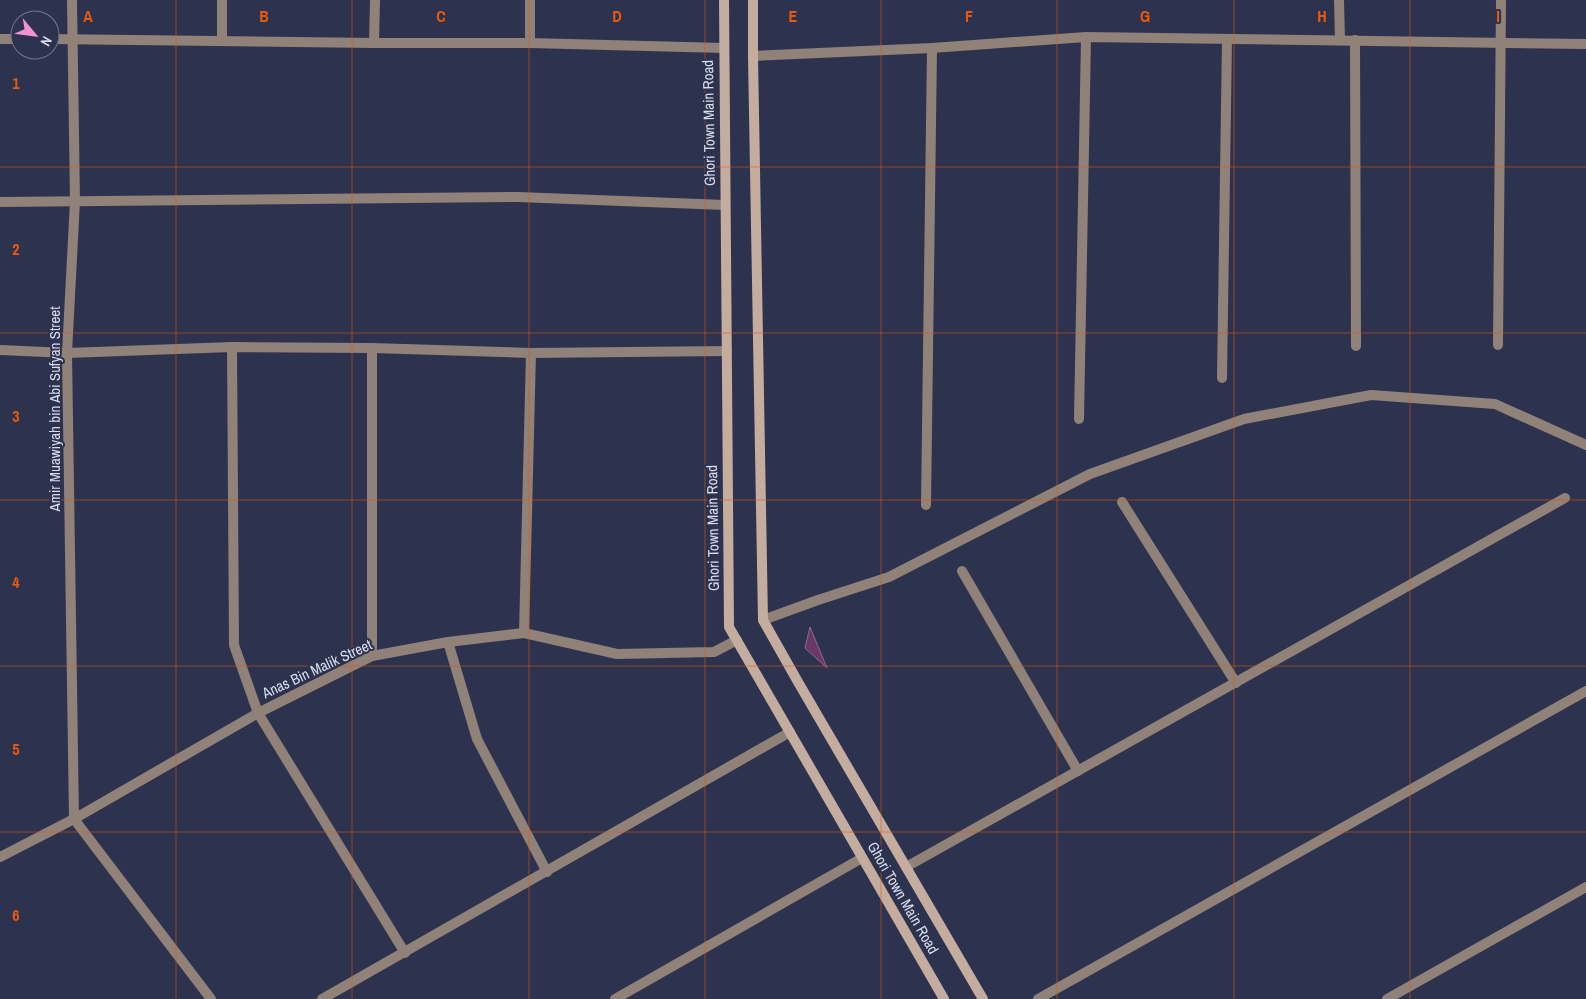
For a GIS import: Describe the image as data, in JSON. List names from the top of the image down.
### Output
{
  "streets": {
    "street": ["Ghori Town Main Road", "Amir Muawiyah bin Abi Sufyan Street", "Anas Bin Malik Street"]
  },
  "crossings": [
    ["Ghori Town Main Road", "Anas Bin Malik Street"],
    ["Amir Muawiyah bin Abi Sufyan Street", "Anas Bin Malik Street"]
  ],
  "north": "bottom right",
  "grid": {
    "columns": [
      "A",
      "B",
      "C",
      "D",
      "E",
      "F",
      "G",
      "H",
      "I"
    ],
    "rows": [
      "1",
      "2",
      "3",
      "4",
      "5",
      "6"
    ]
  }
}
